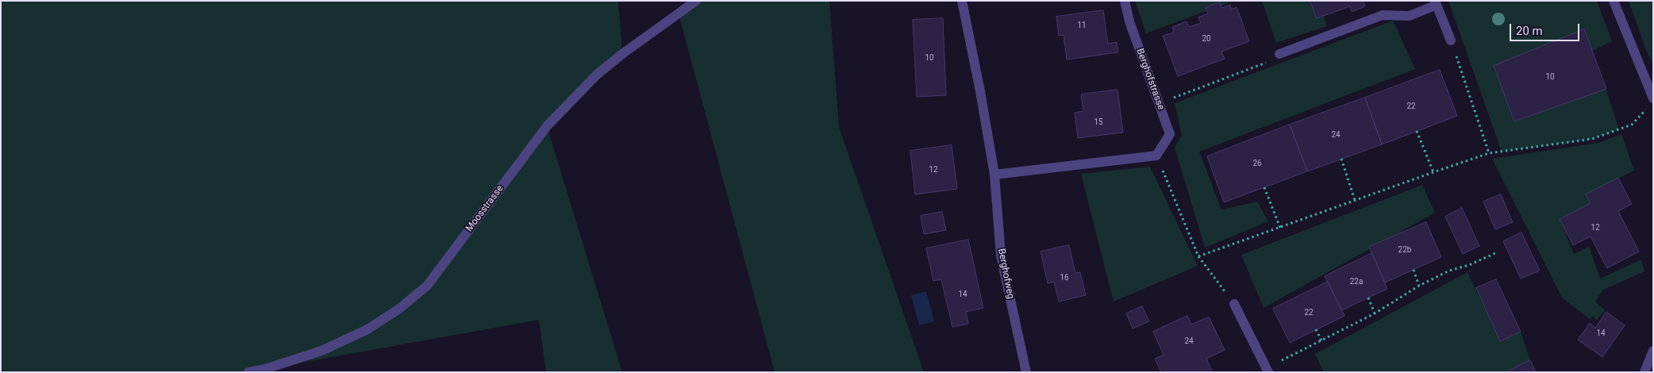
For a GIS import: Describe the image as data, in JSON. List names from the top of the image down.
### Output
{
  "streets": {
    "street": ["Berghofstrasse", "Moosstrasse", "Berghofweg"]
  },
  "house_numbers": [
    "11",
    "20",
    "10",
    "10",
    "22",
    "15",
    "24",
    "26",
    "12",
    "12",
    "22b",
    "16",
    "22a",
    "14",
    "22",
    "14",
    "24"
  ],
  "scale_bar": "20 m"
}
